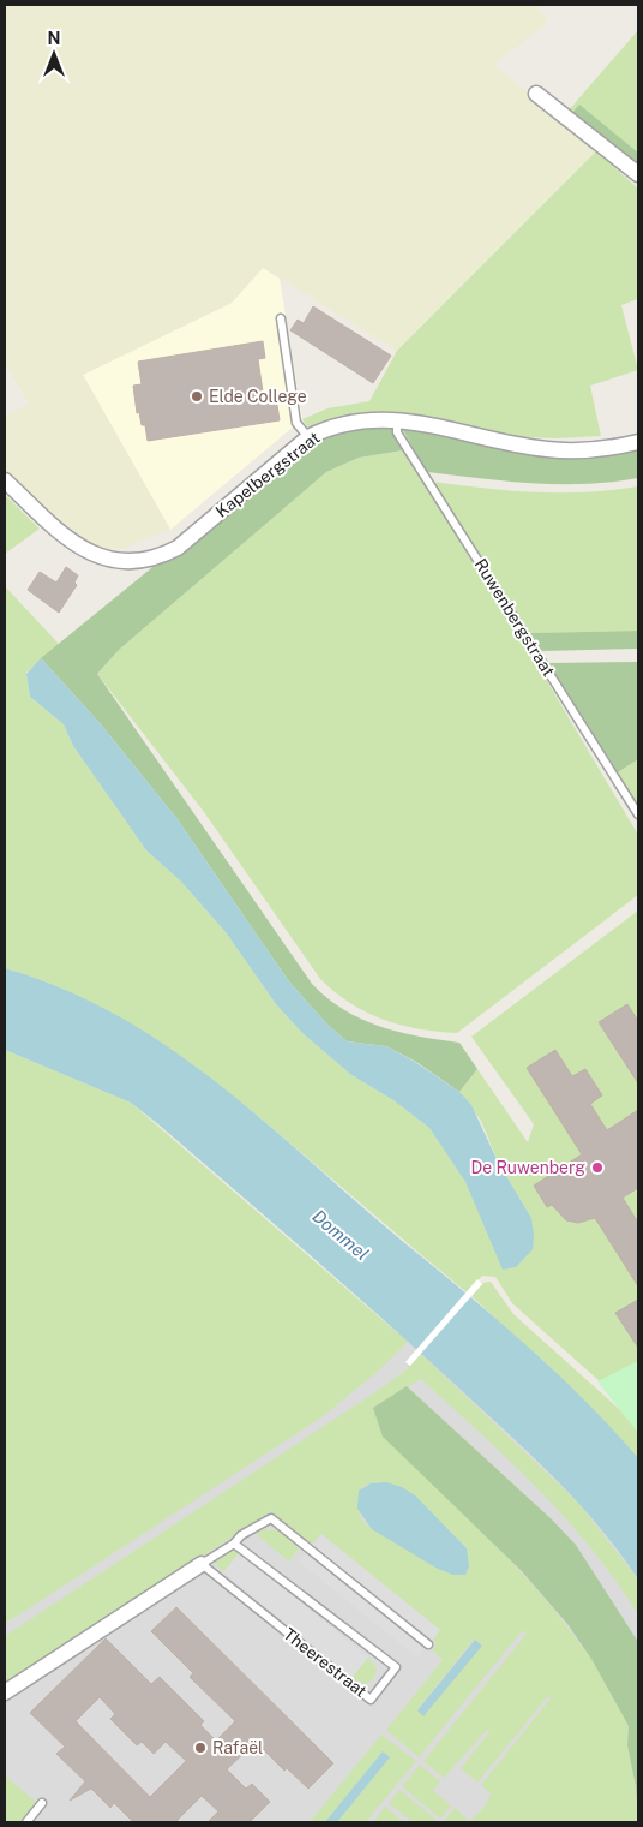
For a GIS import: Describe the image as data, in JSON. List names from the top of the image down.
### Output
{
  "streets": {
    "street": ["Kapelbergstraat"],
    "lane": ["Ruwenbergstraat", "Theerestraat"]
  },
  "crossings": [
    ["Kapelbergstraat", "Ruwenbergstraat"]
  ],
  "water": ["Dommel"],
  "places": ["Elde College", "De Ruwenberg", "Rafaël"],
  "north": "top"
}
